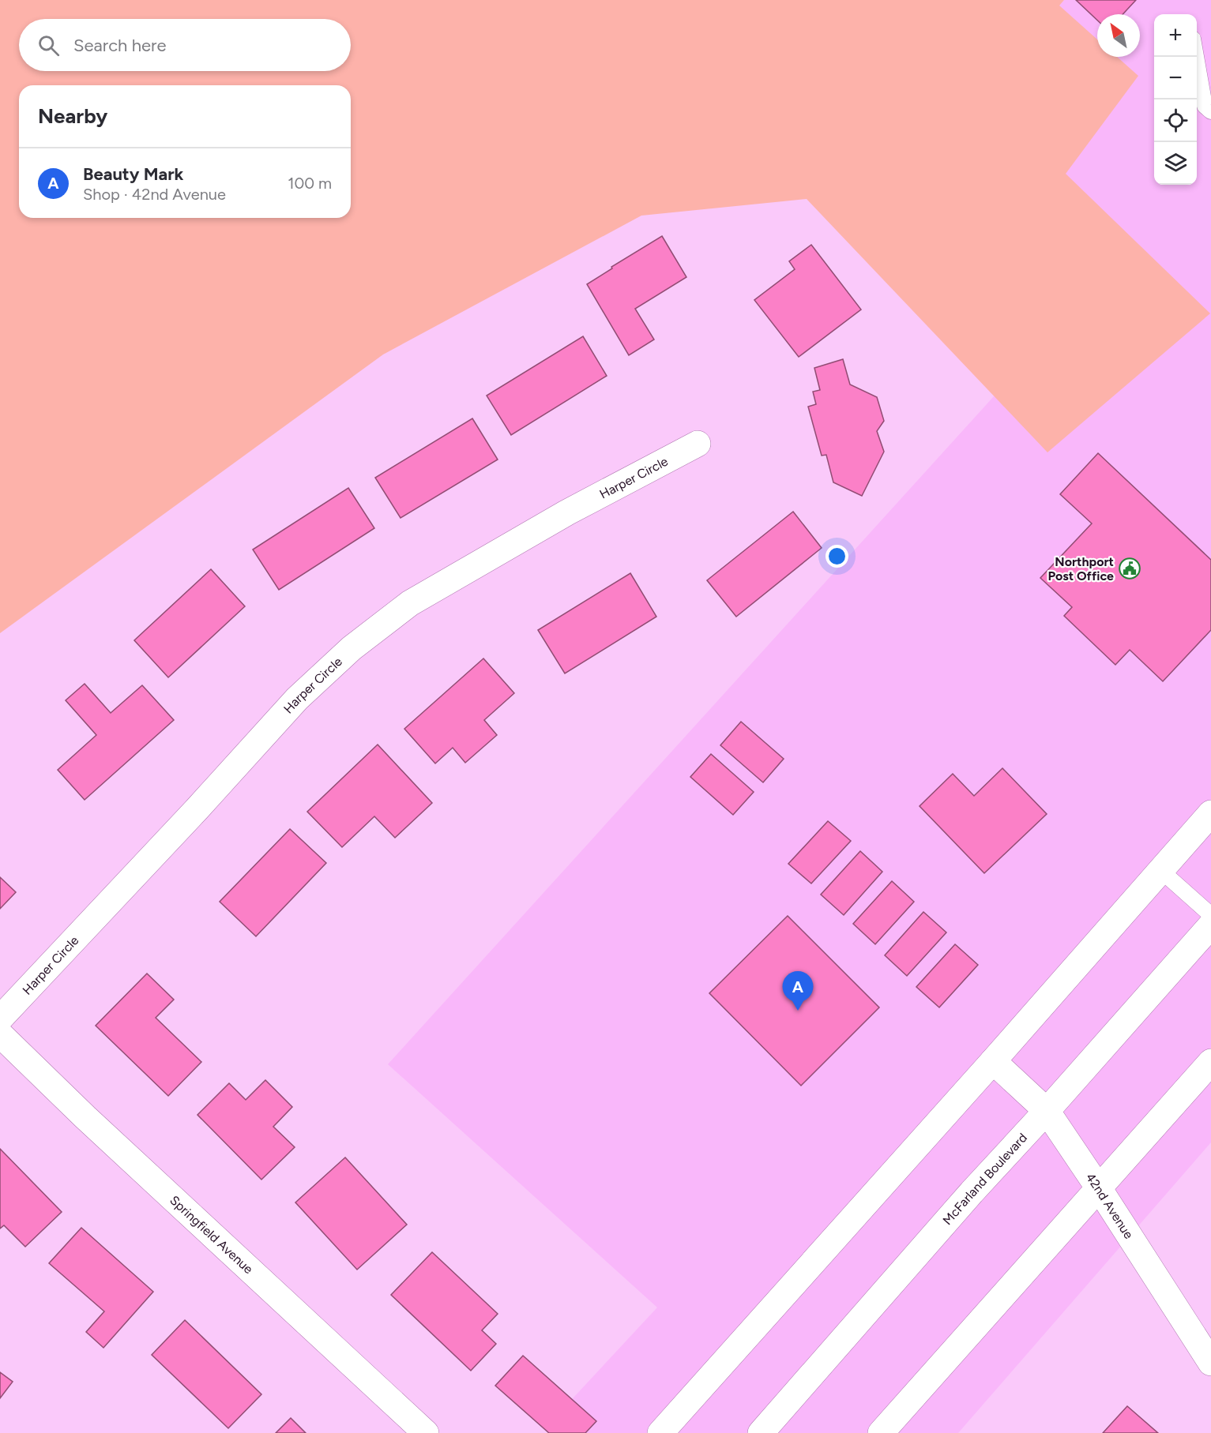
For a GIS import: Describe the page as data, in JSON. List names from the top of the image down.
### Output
{
  "streets": {
    "main road": [
      "Harper Circle",
      "McFarland Boulevard",
      "42nd Avenue",
      "Springfield Avenue"
    ]
  },
  "crossings": [
    ["McFarland Boulevard", "42nd Avenue"]
  ],
  "places": {
    "public building": ["Northport Post Office"]
  },
  "north": "top left",
  "page": {
    "map_buttons": ["+", "−"],
    "search": "Search here",
    "heading": "Nearby",
    "list": [
      {
        "mark": "A",
        "name": "Beauty Mark",
        "note": "Shop · 42nd Avenue",
        "value": "100 m"
      }
    ],
    "pins": "A"
  }
}
